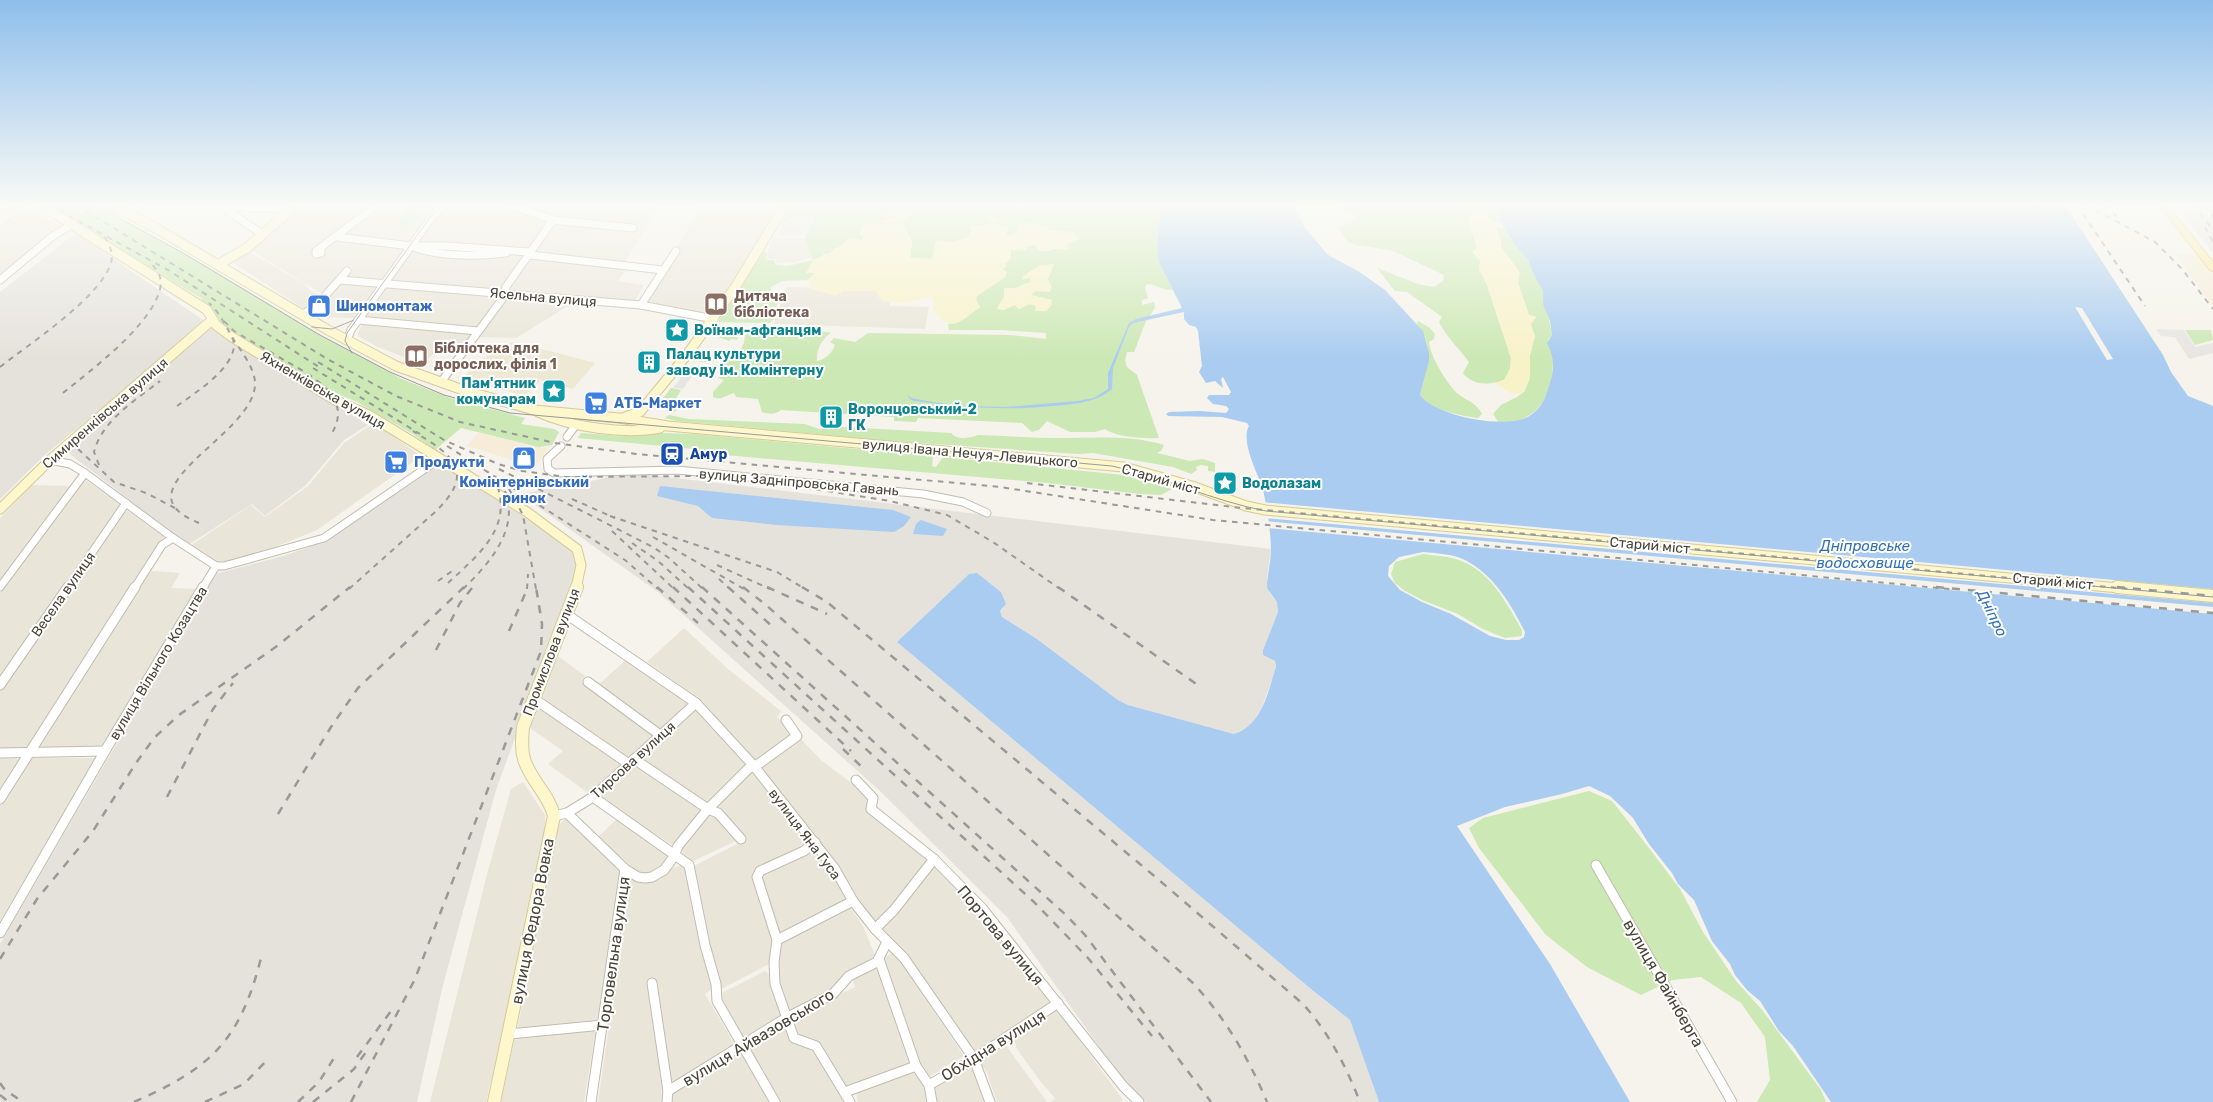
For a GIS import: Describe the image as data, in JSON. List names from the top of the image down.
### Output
{
  "streets": {
    "main road": [
      "Яхненківська вулиця",
      "Симиренківська вулиця",
      "вулиця Івана Нечуя-Левицького",
      "Старий міст",
      "Промислова вулиця",
      "вулиця Федора Вовка"
    ],
    "street": [
      "Ясельна вулиця",
      "вулиця Задніпровська Гавань",
      "Весела вулиця",
      "вулиця Вільного Козацтва",
      "Тирсова вулиця",
      "вулиця Яна Гуса",
      "Портова вулиця",
      "Торговельна вулиця",
      "вулиця Файнберга",
      "вулиця Айвазовського",
      "Обхідна вулиця"
    ]
  },
  "crossings": [
    ["Яхненківська вулиця", "Симиренківська вулиця"],
    ["Яхненківська вулиця", "Промислова вулиця"],
    ["вулиця Івана Нечуя-Левицького", "Старий міст"],
    ["Промислова вулиця", "Тирсова вулиця"],
    ["Промислова вулиця", "вулиця Яна Гуса"],
    ["Промислова вулиця", "вулиця Федора Вовка"],
    ["Промислова вулиця", "Торговельна вулиця"],
    ["Тирсова вулиця", "вулиця Яна Гуса"],
    ["Тирсова вулиця", "вулиця Федора Вовка"],
    ["Тирсова вулиця", "Торговельна вулиця"],
    ["вулиця Яна Гуса", "Обхідна вулиця"],
    ["вулиця Федора Вовка", "Торговельна вулиця"],
    ["Портова вулиця", "Обхідна вулиця"]
  ],
  "water": ["Дніпровське водосховище", "Дніпро"],
  "places": {
    "library": ["Дитяча бібліотека", "Бiблiотека для дорослих, фiлiя 1"],
    "shop": ["Шиномонтаж", "Комінтернівський ринок"],
    "place": ["Воїнам-афганцям", "Пам'ятник комунарам", "Водолазам"],
    "building": ["Палац культури заводу ім. Комінтерну", "Воронцовський-2 ГК"],
    "supermarket": ["АТБ-Маркет", "Продукти"],
    "station": ["Амур"]
  }
}
